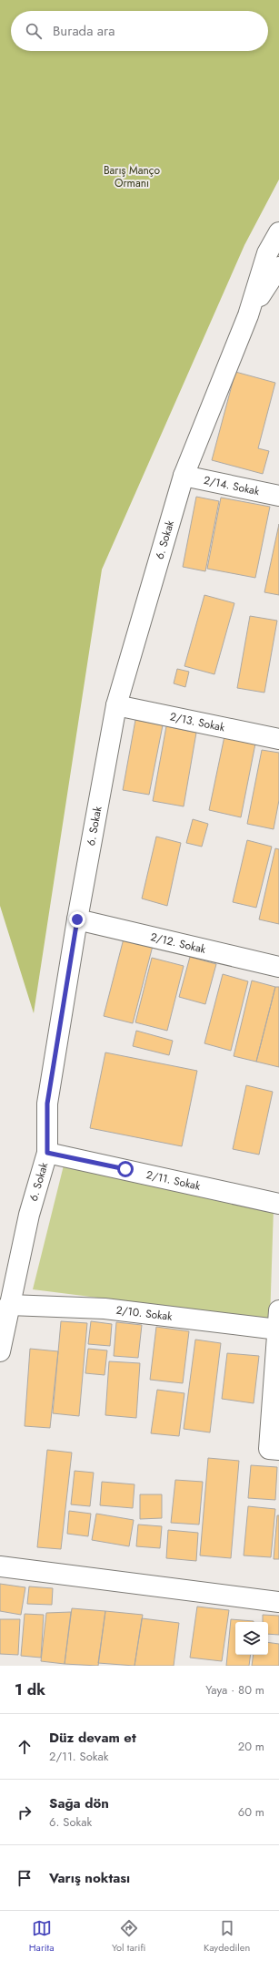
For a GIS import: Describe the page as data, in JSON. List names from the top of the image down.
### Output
{
  "streets": {
    "street": [
      "2/14. Sokak",
      "6. Sokak",
      "2/13. Sokak",
      "2/12. Sokak",
      "2/11. Sokak",
      "2/10. Sokak"
    ]
  },
  "crossings": [
    ["2/14. Sokak", "6. Sokak"],
    ["6. Sokak", "2/13. Sokak"],
    ["6. Sokak", "2/12. Sokak"],
    ["6. Sokak", "2/11. Sokak"],
    ["6. Sokak", "2/10. Sokak"]
  ],
  "parks": ["Barış Manço Ormanı"],
  "page": {
    "search": "Burada ara",
    "heading": ["1 dk", "Yaya · 80 m"],
    "list": [
      ["Düz devam et", "2/11. Sokak", "20 m"],
      ["Sağa dön", "6. Sokak", "60 m"],
      "Varış noktası"
    ],
    "nav": ["Harita", "Yol tarifi", "Kaydedilen"]
  }
}
